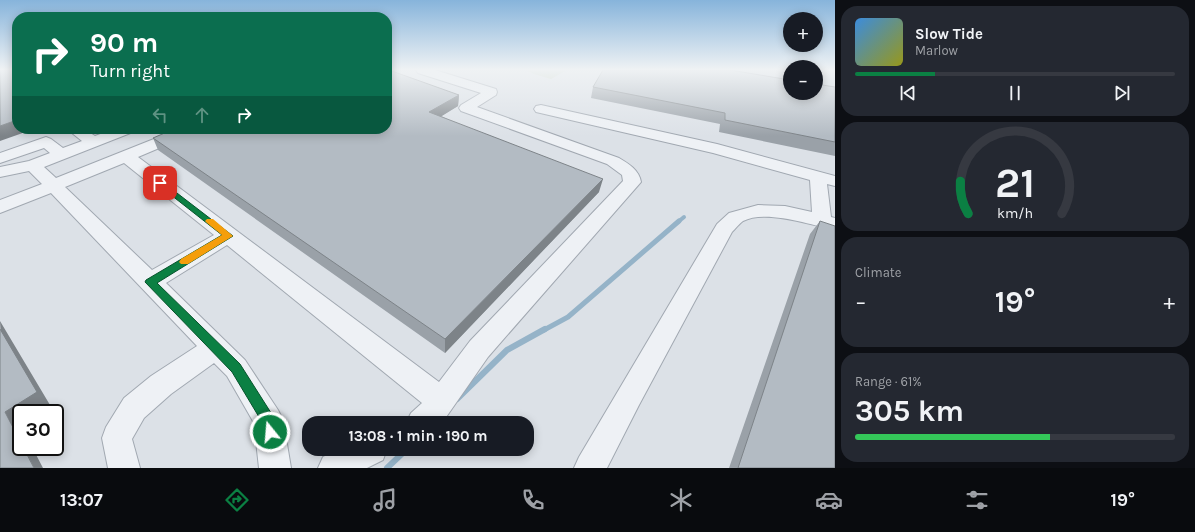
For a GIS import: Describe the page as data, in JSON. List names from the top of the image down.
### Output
{
  "page": {
    "map_buttons": ["+", "−"],
    "turn": ["90 m", "Turn right"],
    "song": ["Slow Tide", "Marlow"],
    "tile": [
      "Climate",
      ["Range · 61%", "305 km"]
    ],
    "heat": ["−", "19°", "+"],
    "limit": "30",
    "trip": "13:08 · 1 min · 190 m",
    "tabs": ["13:07", "19°"],
    "gauge": ["21", "km/h"]
  }
}
